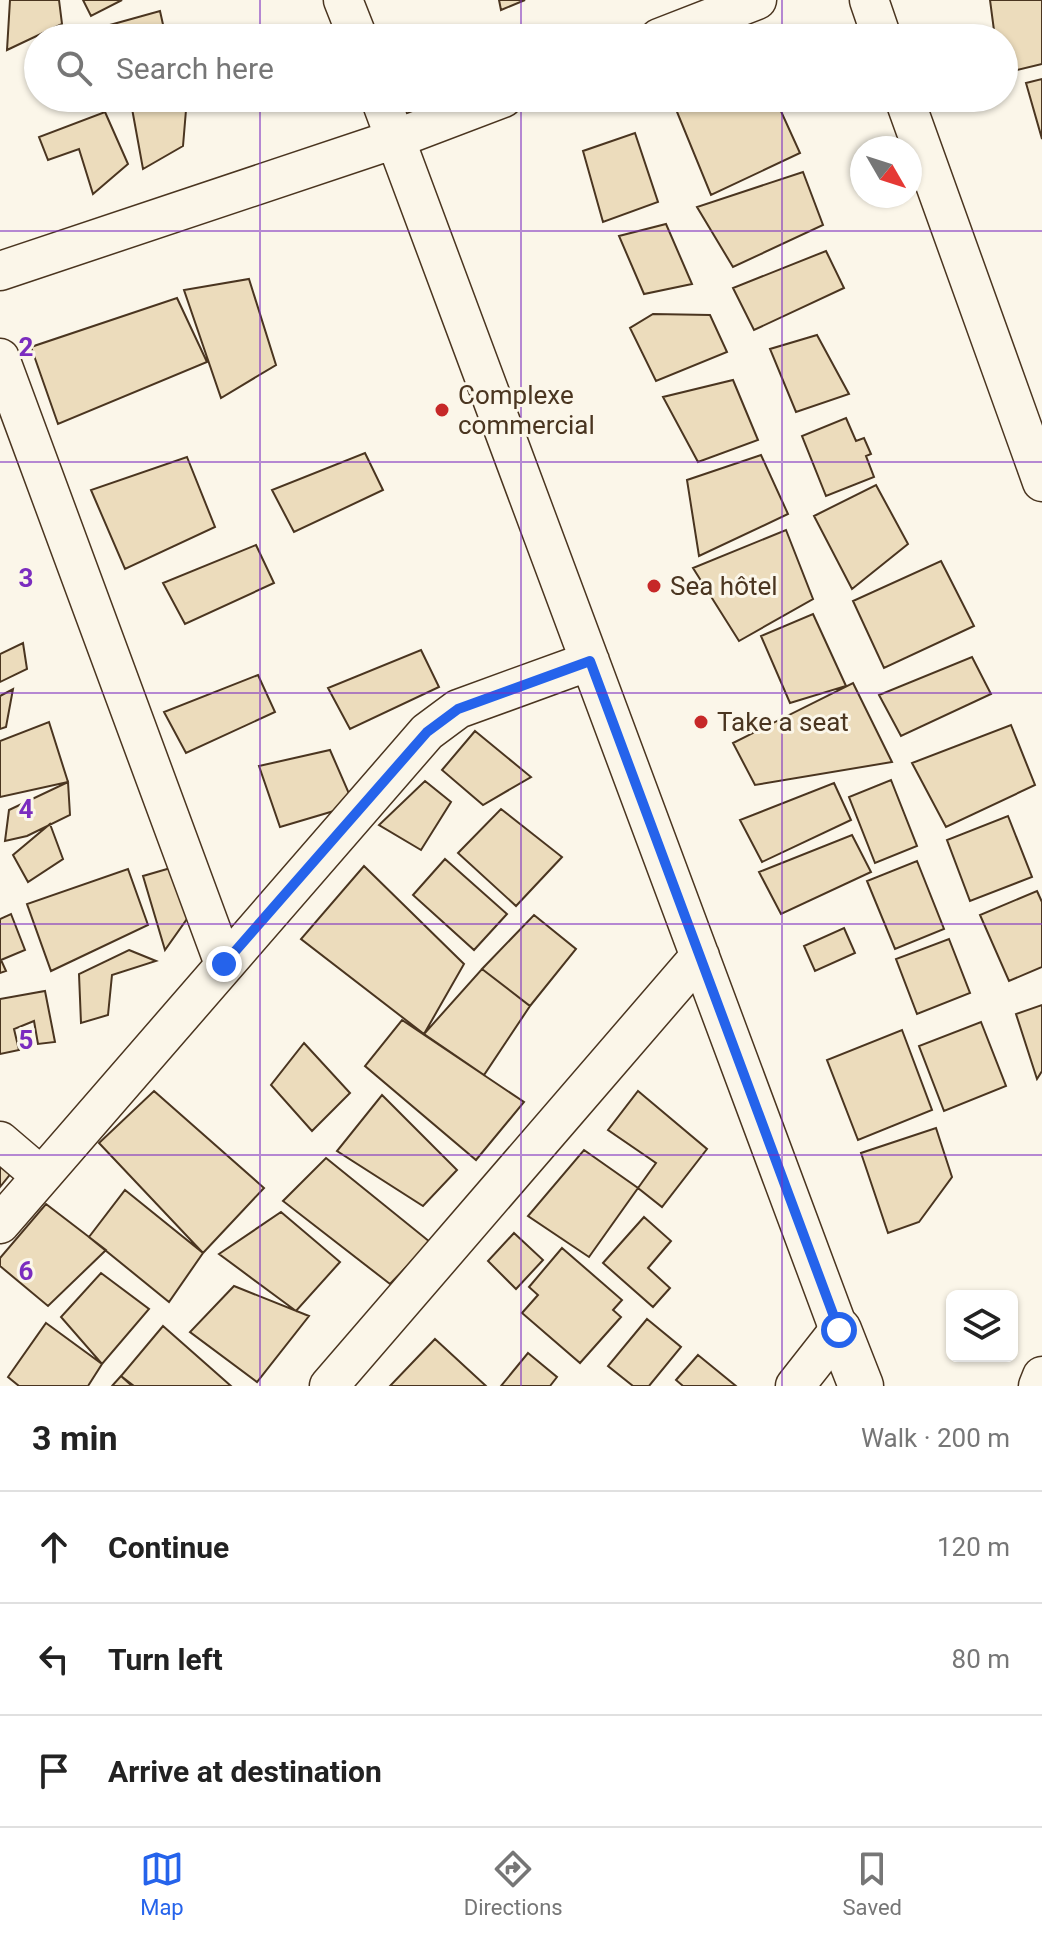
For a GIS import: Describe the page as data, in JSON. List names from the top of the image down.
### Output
{
  "places": ["Complexe commercial", "Sea hôtel", "Take a seat"],
  "north": "bottom right",
  "page": {
    "search": "Search here",
    "heading": ["3 min", "Walk · 200 m"],
    "list": [
      ["Continue", "120 m"],
      ["Turn left", "80 m"],
      "Arrive at destination"
    ],
    "nav": ["Map", "Directions", "Saved"]
  },
  "grid": {
    "rows": [
      "2",
      "3",
      "4",
      "5",
      "6"
    ]
  }
}
